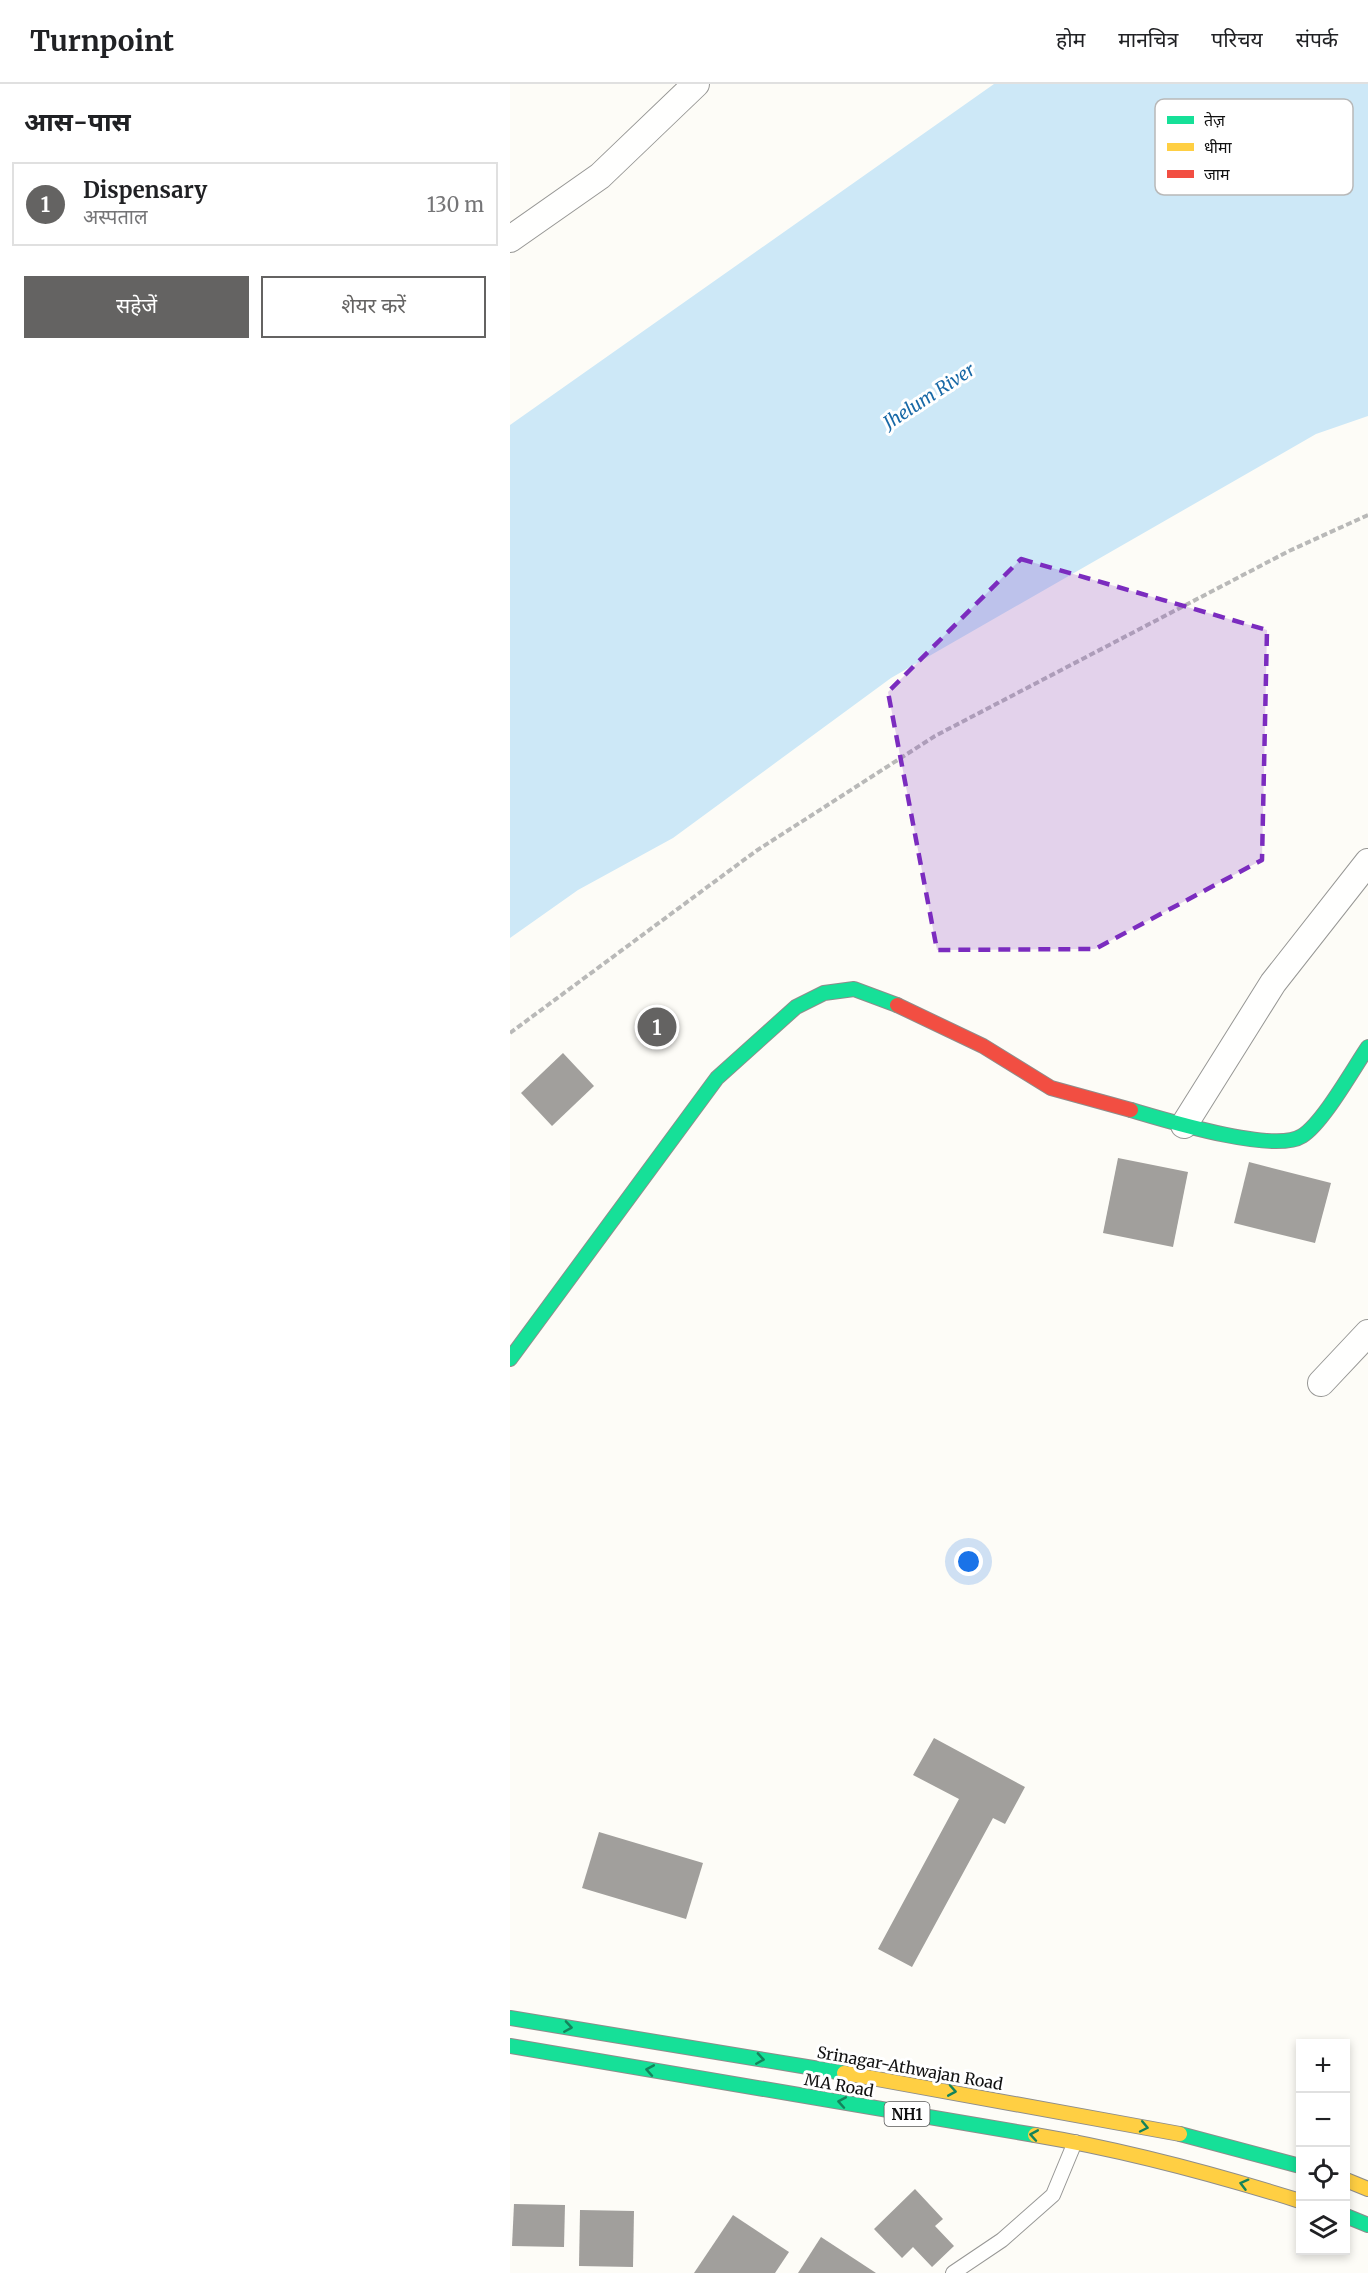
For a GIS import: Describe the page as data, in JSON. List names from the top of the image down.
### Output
{
  "streets": {
    "main road": ["Srinagar-Athwajan Road", "MA Road", "NH1"]
  },
  "one_way": ["Srinagar-Athwajan Road", "MA Road"],
  "water": ["Jhelum River"],
  "legend": ["तेज़", "धीमा", "जाम"],
  "page": {
    "header": "Turnpoint",
    "nav": [
      "होम",
      "मानचित्र",
      "परिचय",
      "संपर्क"
    ],
    "heading": "आस-पास",
    "list": [
      {
        "mark": "1",
        "name": "Dispensary",
        "note": "अस्पताल",
        "value": "130 m"
      }
    ],
    "buttons": ["सहेजें", "शेयर करें"],
    "pins": "1",
    "map_buttons": ["+", "−"]
  }
}
